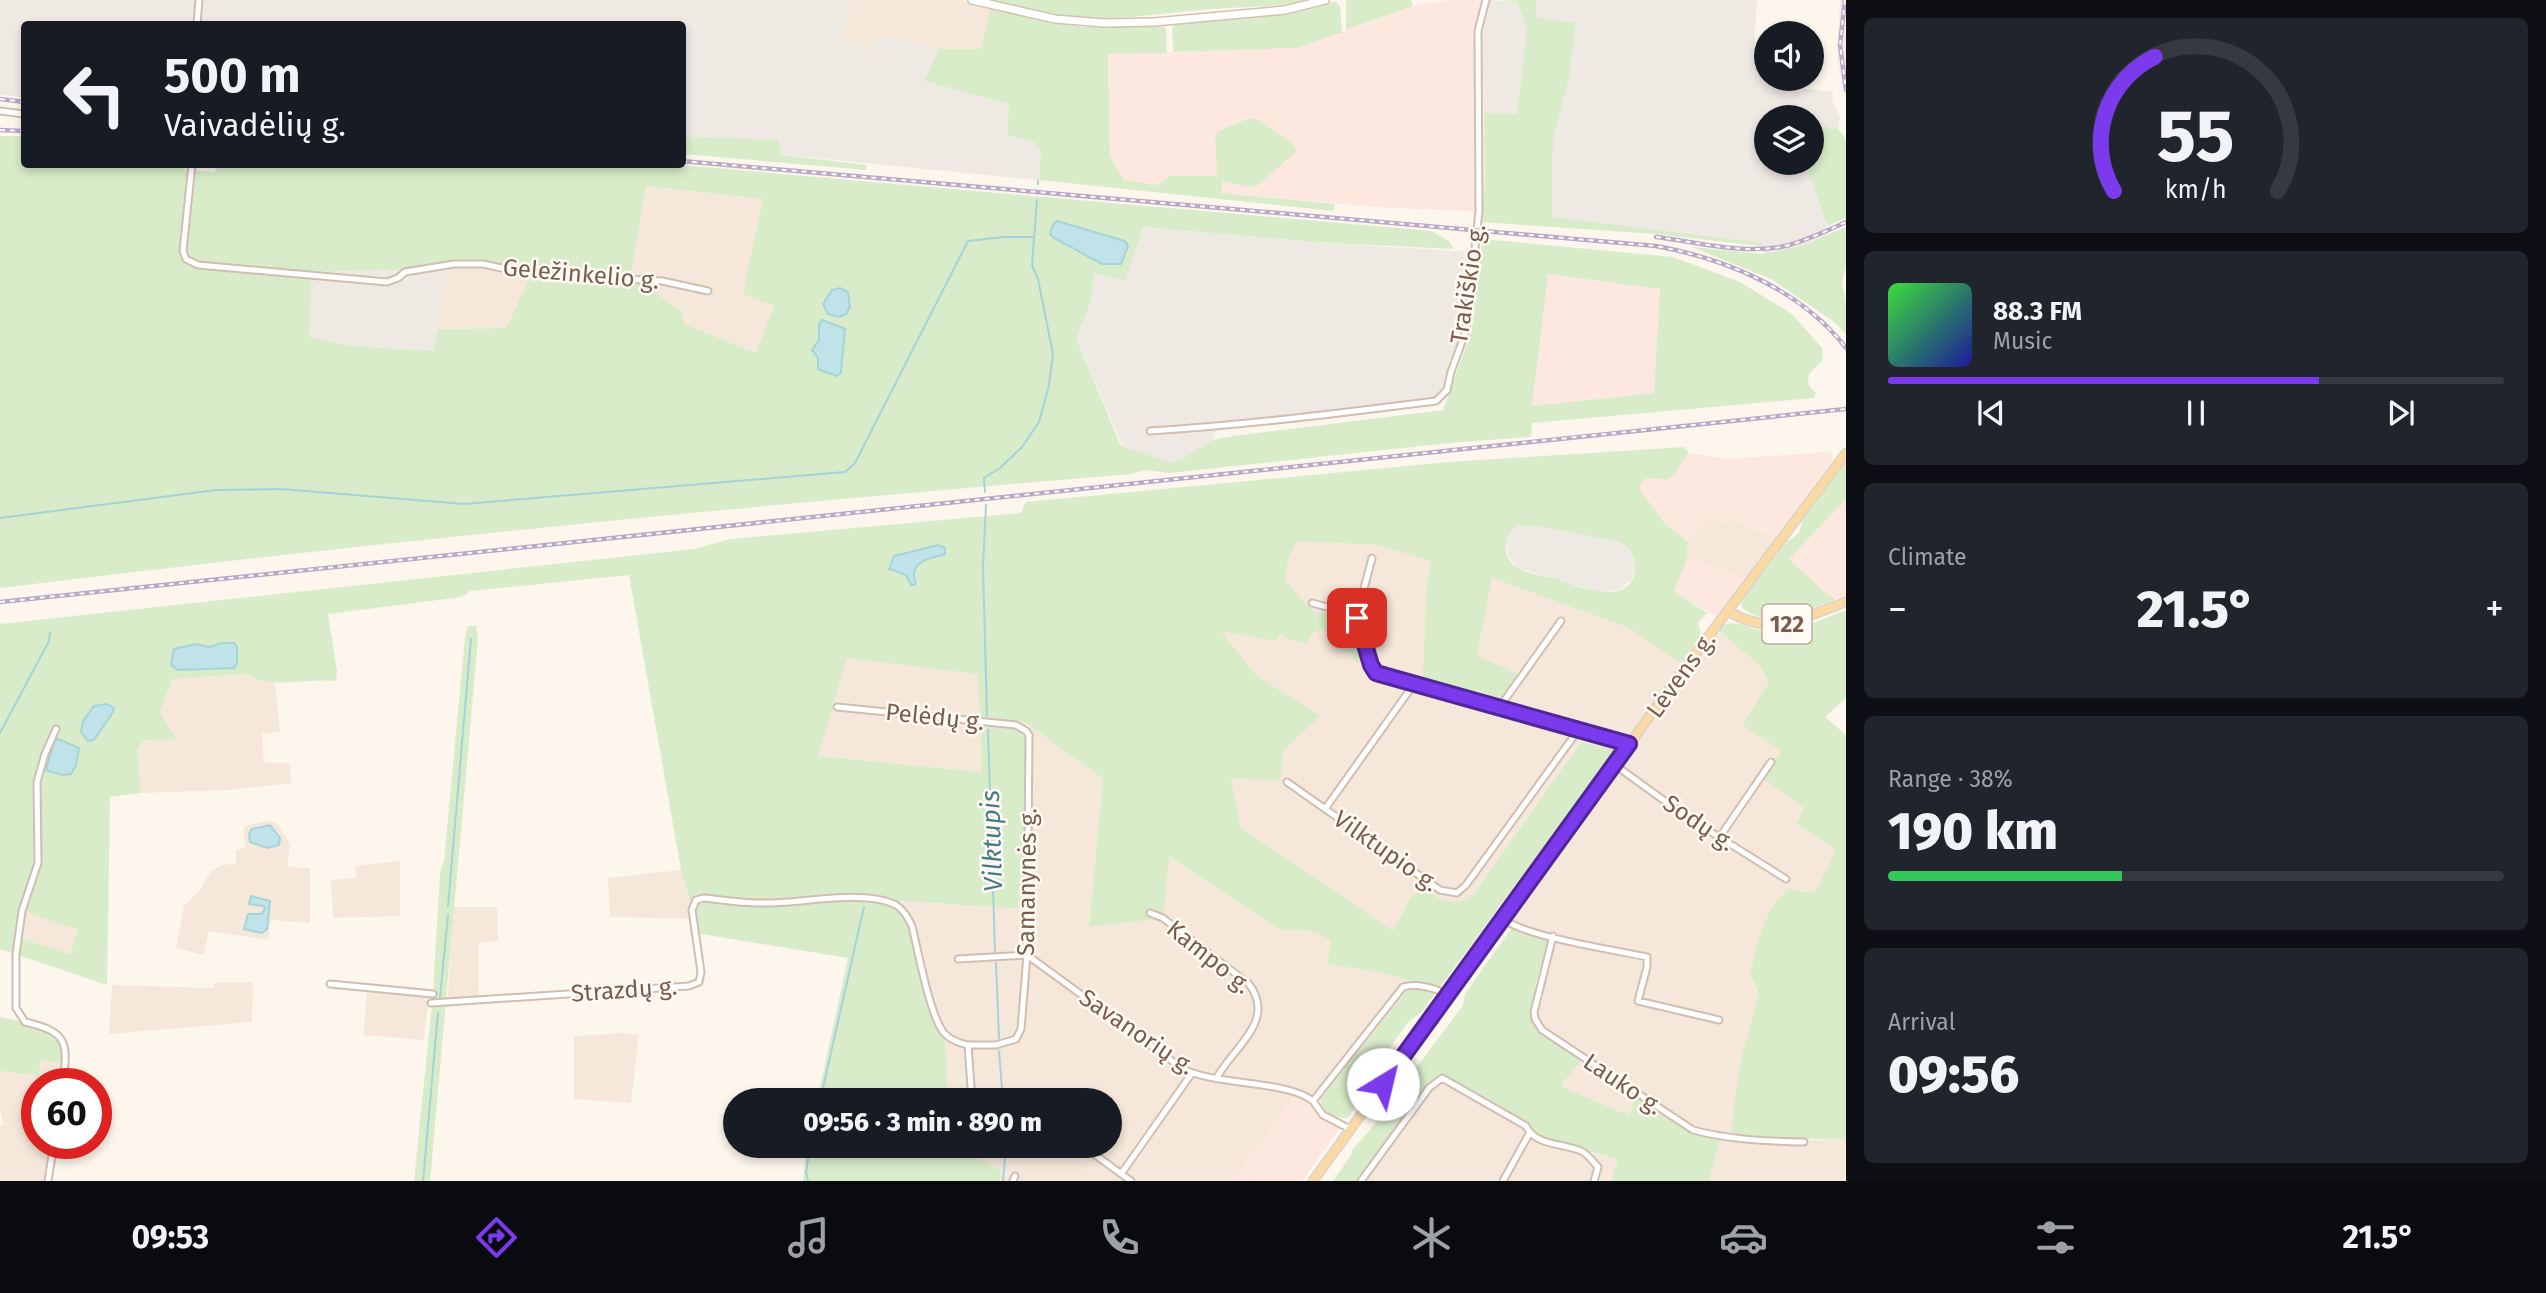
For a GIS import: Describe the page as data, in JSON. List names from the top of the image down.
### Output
{
  "streets": {
    "main road": ["122", "Lėvens g."],
    "street": [
      "Geležinkelio g.",
      "Trakiškio g.",
      "Pelėdų g.",
      "Sodų g.",
      "Vilktupio g.",
      "Samanynės g.",
      "Kampo g.",
      "Strazdų g.",
      "Savanorių g.",
      "Lauko g."
    ]
  },
  "crossings": [
    ["122", "Lėvens g."],
    ["Lėvens g.", "Sodų g."],
    ["Pelėdų g.", "Samanynės g."],
    ["Samanynės g.", "Strazdų g."],
    ["Samanynės g.", "Savanorių g."],
    ["Kampo g.", "Savanorių g."]
  ],
  "water": ["Vilktupis"],
  "page": {
    "turn": ["500 m", "Vaivadėlių g."],
    "song": ["88.3 FM", "Music"],
    "tile": [
      "Climate",
      ["Range · 38%", "190 km"],
      ["Arrival", "09:56"]
    ],
    "heat": ["−", "21.5°", "+"],
    "limit": "60",
    "trip": "09:56 · 3 min · 890 m",
    "tabs": ["09:53", "21.5°"],
    "gauge": ["55", "km/h"]
  }
}
